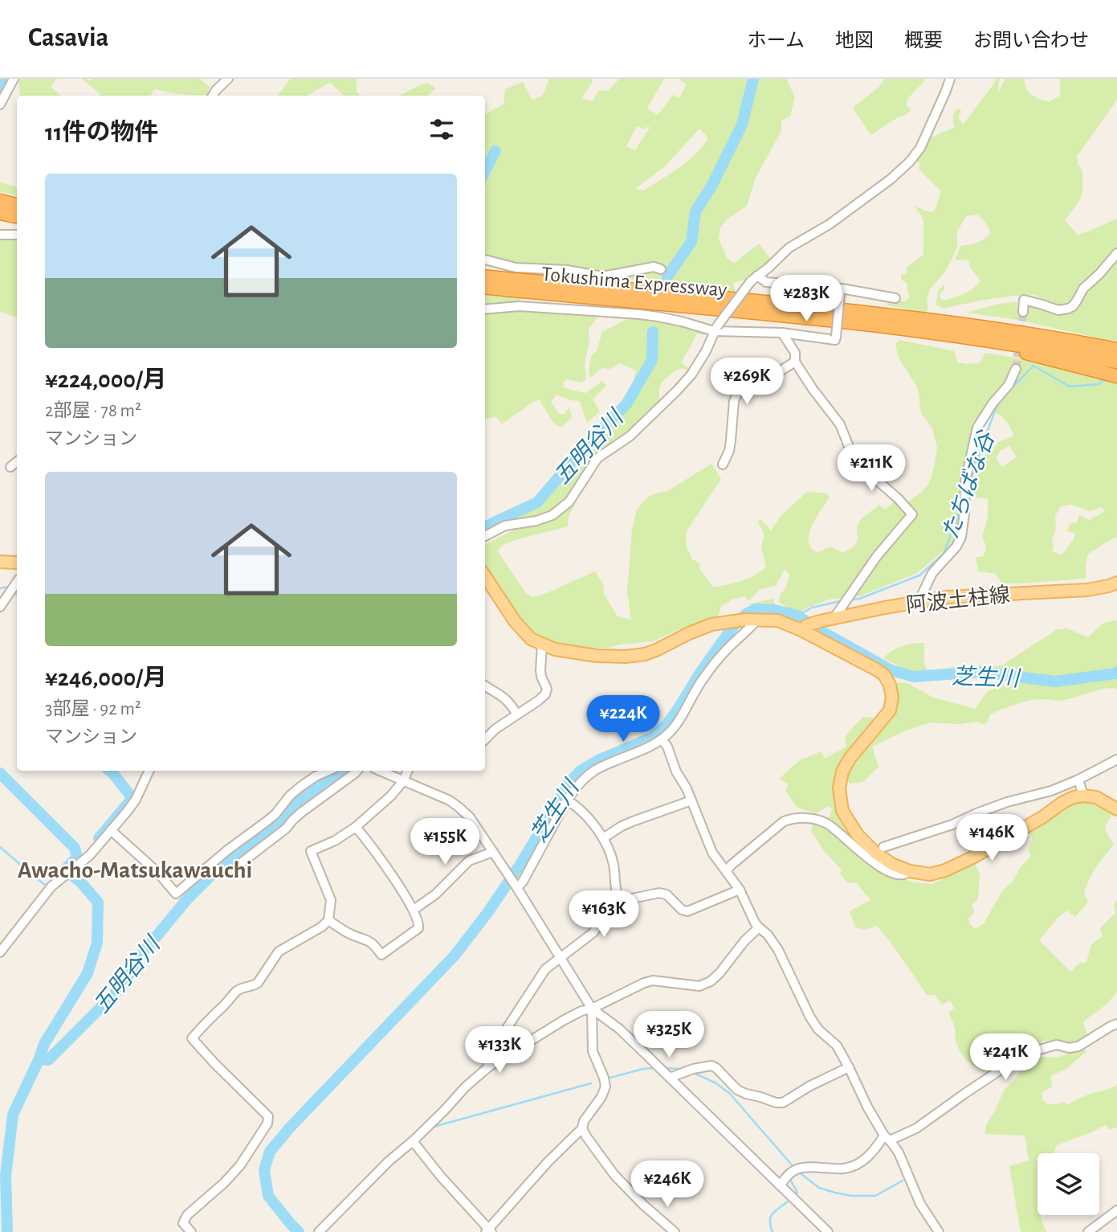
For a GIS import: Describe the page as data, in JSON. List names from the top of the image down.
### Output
{
  "streets": {
    "highway": ["Tokushima Expressway"],
    "main road": ["阿波土柱線"]
  },
  "districts": ["Awacho-Matsukawauchi"],
  "water": ["五明谷川", "たちばな谷", "芝生川"],
  "page": {
    "header": "Casavia",
    "nav": [
      "ホーム",
      "地図",
      "概要",
      "お問い合わせ"
    ],
    "heading": "11件の物件",
    "list": [
      {
        "name": "¥224,000/月",
        "note": "2部屋 · 78 m² · マンション"
      },
      {
        "name": "¥246,000/月",
        "note": "3部屋 · 92 m² · マンション"
      }
    ],
    "price": [
      "¥283K",
      "¥269K",
      "¥211K",
      "¥224K",
      "¥146K",
      "¥155K",
      "¥163K",
      "¥325K",
      "¥133K",
      "¥241K",
      "¥246K"
    ]
  }
}
